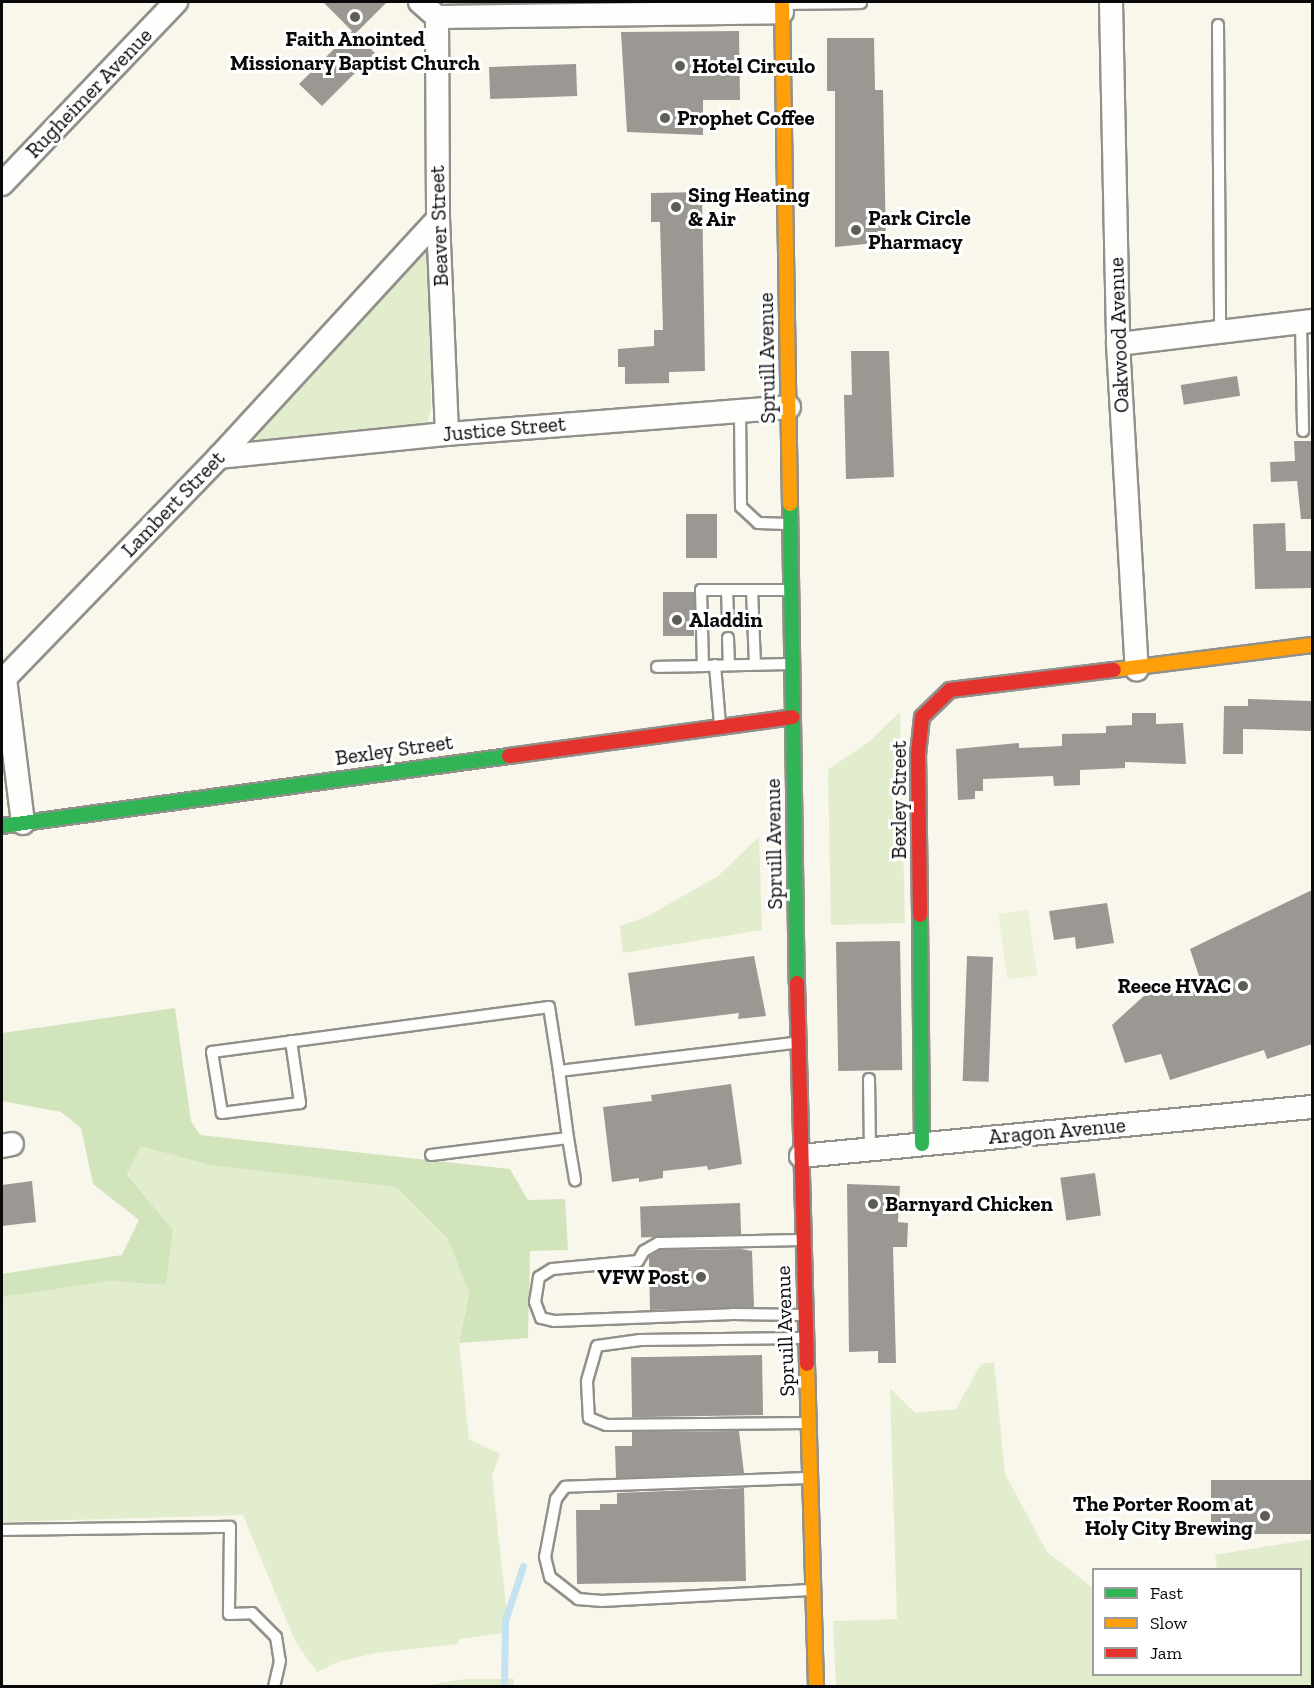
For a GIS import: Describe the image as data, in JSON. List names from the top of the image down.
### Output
{
  "streets": {
    "street": [
      "Rugheimer Avenue",
      "Beaver Street",
      "Oakwood Avenue",
      "Spruill Avenue",
      "Justice Street",
      "Lambert Street",
      "Bexley Street",
      "Aragon Avenue"
    ]
  },
  "crossings": [
    ["Beaver Street", "Justice Street"],
    ["Beaver Street", "Lambert Street"],
    ["Oakwood Avenue", "Bexley Street"],
    ["Spruill Avenue", "Justice Street"],
    ["Spruill Avenue", "Bexley Street"],
    ["Spruill Avenue", "Aragon Avenue"],
    ["Justice Street", "Lambert Street"],
    ["Lambert Street", "Bexley Street"],
    ["Bexley Street", "Aragon Avenue"]
  ],
  "places": [
    "Faith Anointed Missionary Baptist Church",
    "Hotel Circulo",
    "Prophet Coffee",
    "Sing Heating & Air",
    "Park Circle Pharmacy",
    "Aladdin",
    "Reece HVAC",
    "Barnyard Chicken",
    "VFW Post",
    "The Porter Room at Holy City Brewing"
  ],
  "legend": ["Fast", "Slow", "Jam"]
}
